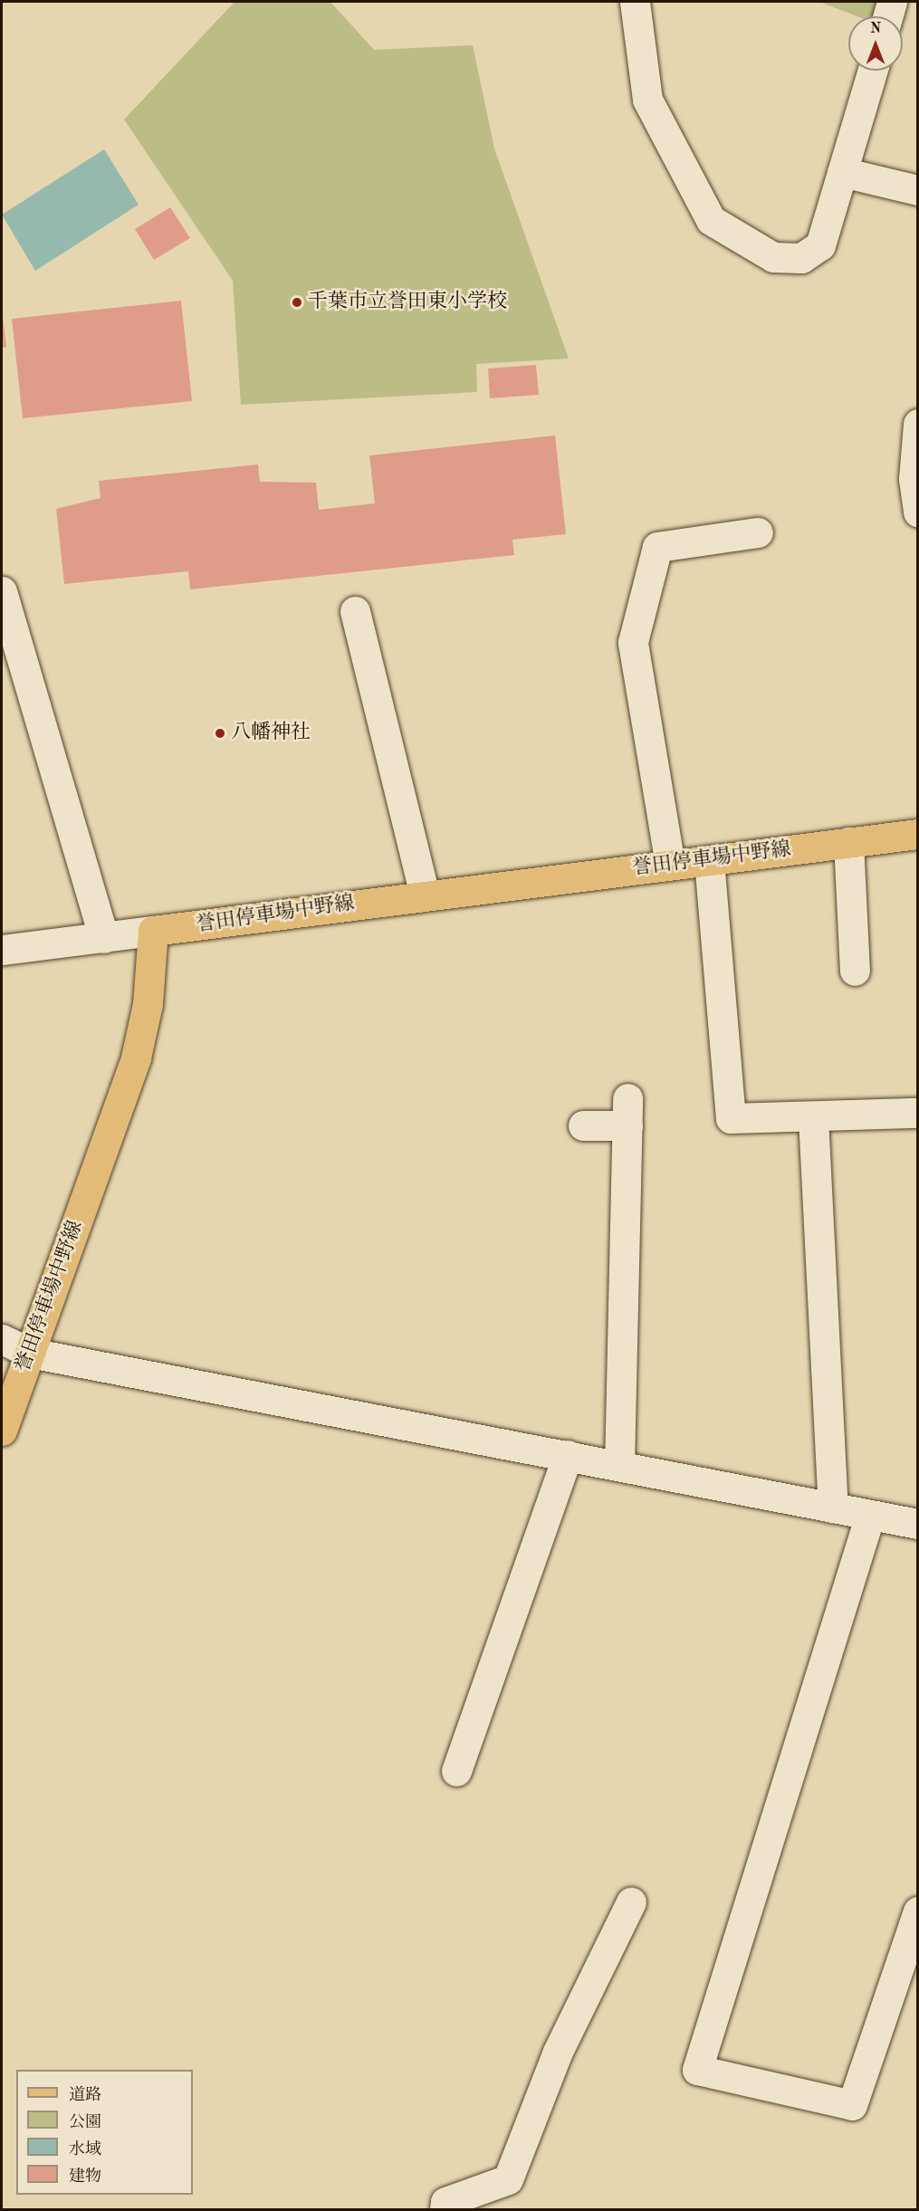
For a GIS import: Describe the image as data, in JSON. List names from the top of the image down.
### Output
{
  "streets": {
    "main road": ["誉田停車場中野線"]
  },
  "places": ["千葉市立誉田東小学校", "八幡神社"],
  "legend": [
    "道路",
    "公園",
    "水域",
    "建物"
  ],
  "north": "top"
}
